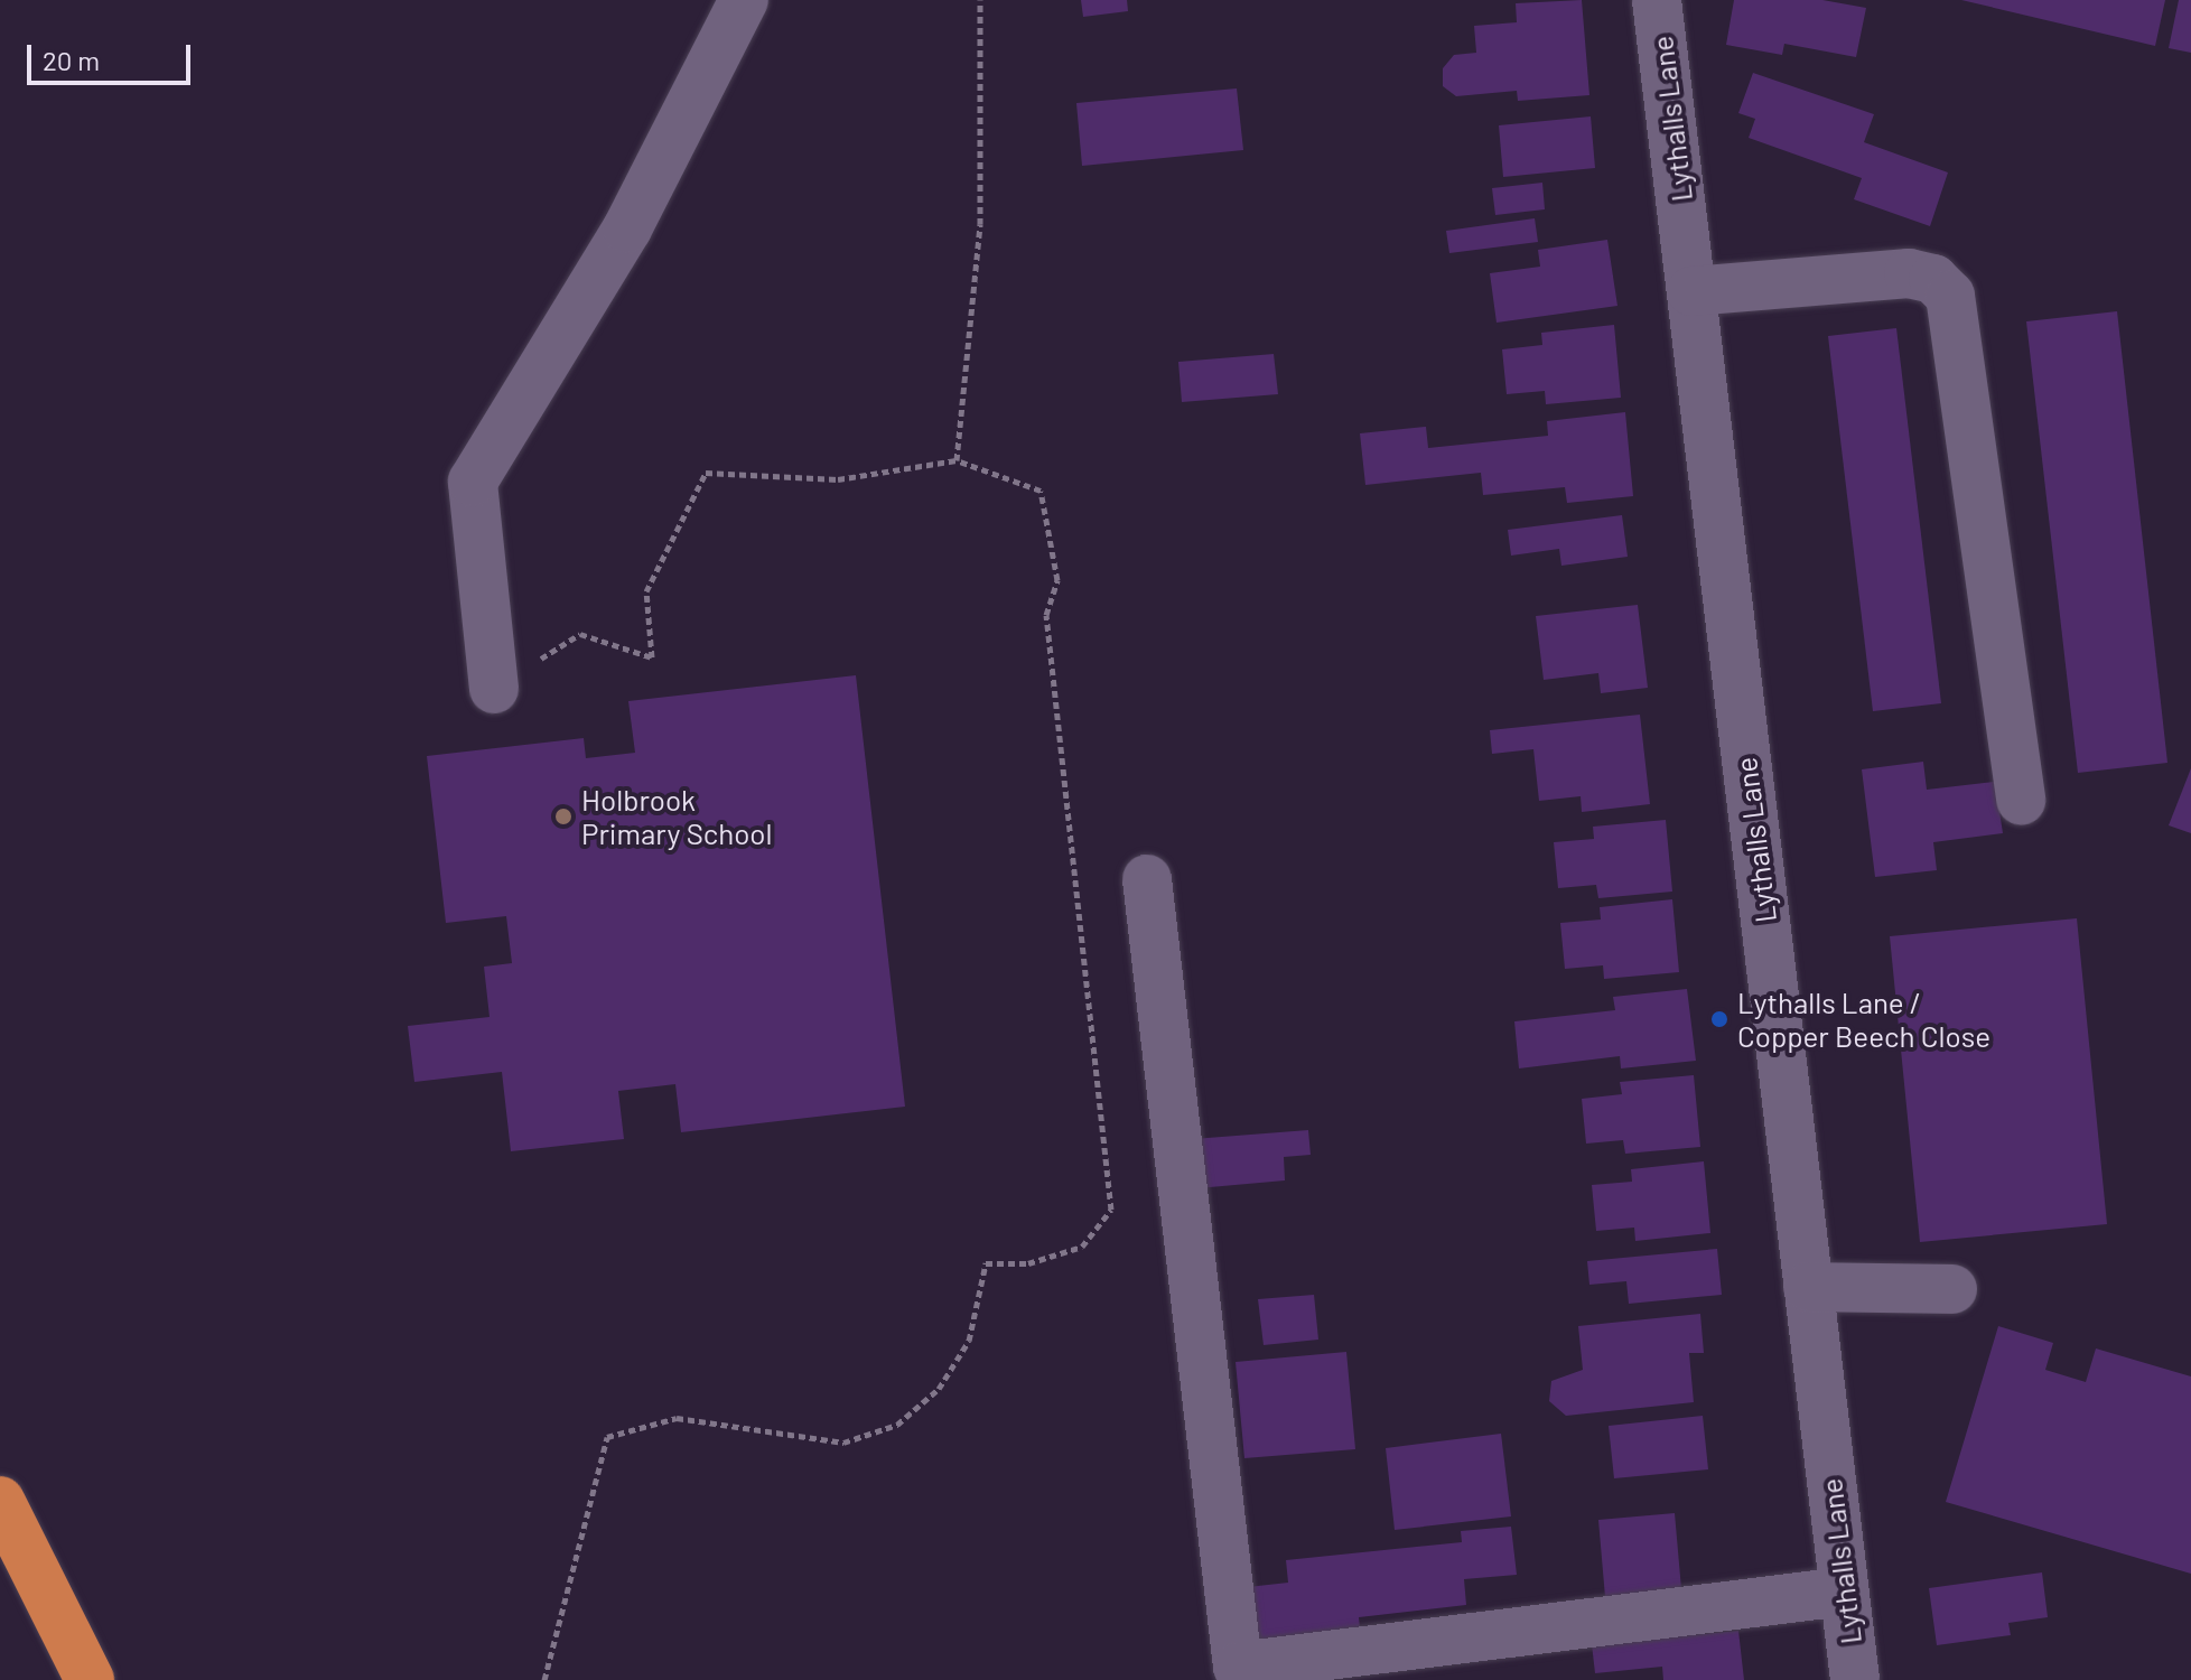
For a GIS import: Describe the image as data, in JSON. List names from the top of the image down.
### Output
{
  "streets": {
    "street": ["Lythalls Lane"]
  },
  "places": ["Holbrook Primary School", "Lythalls Lane / Copper Beech Close"],
  "scale_bar": "20 m"
}
